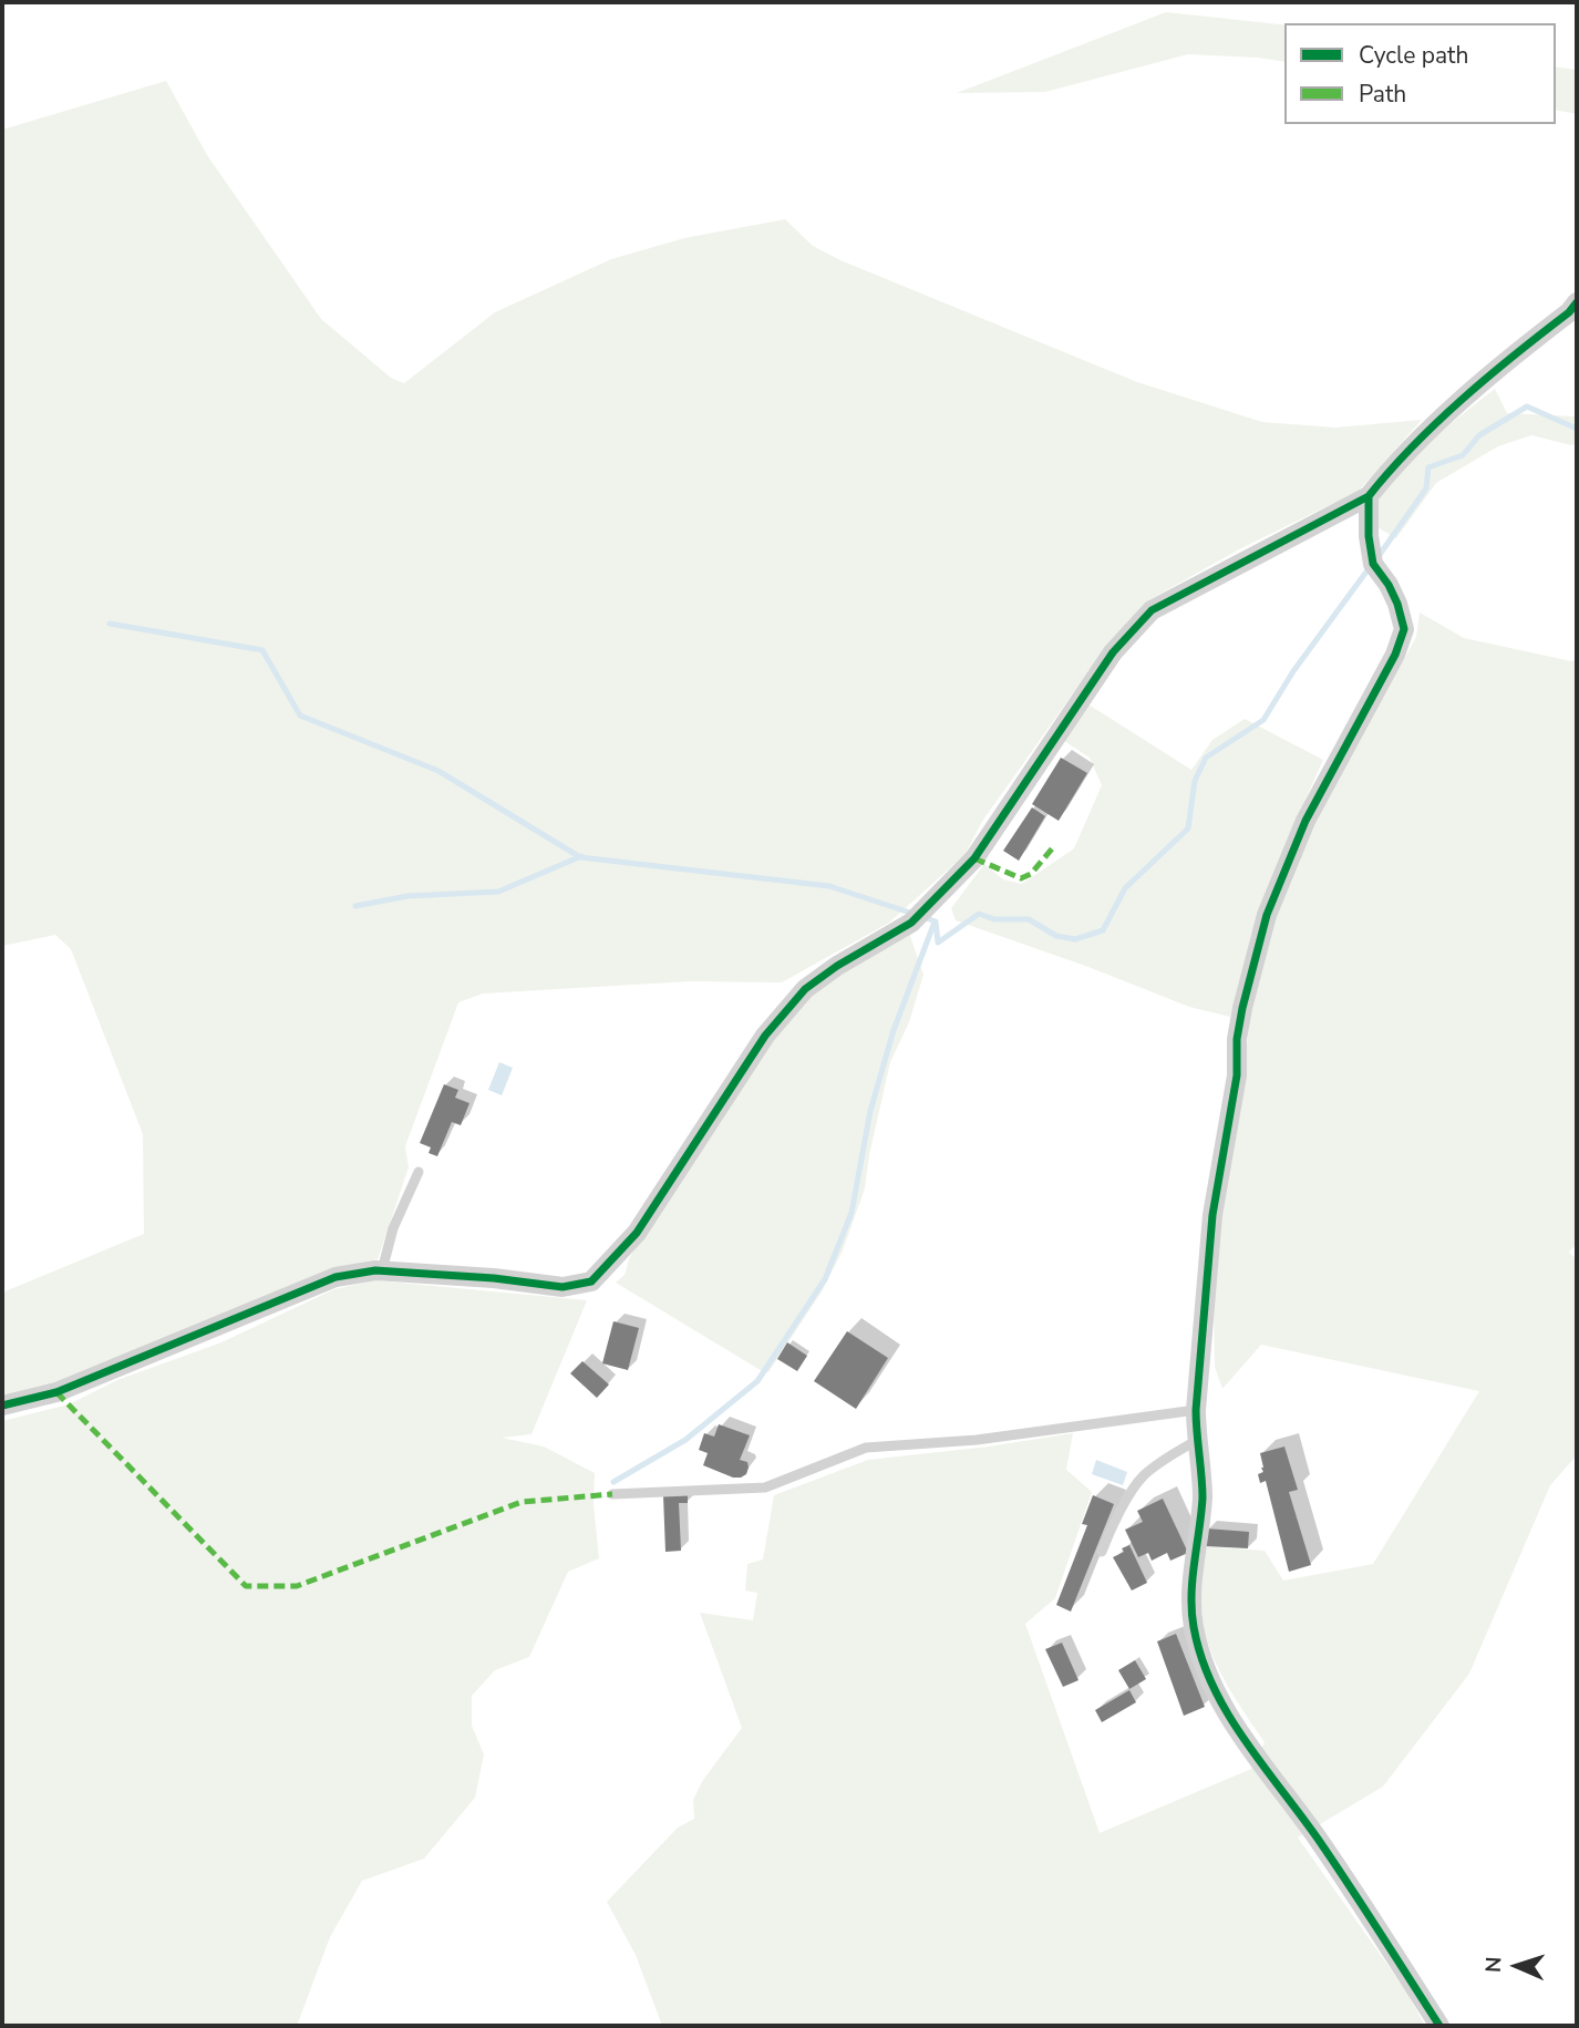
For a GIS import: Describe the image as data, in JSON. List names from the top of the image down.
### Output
{
  "legend": ["Cycle path", "Path"],
  "north": "left"
}
